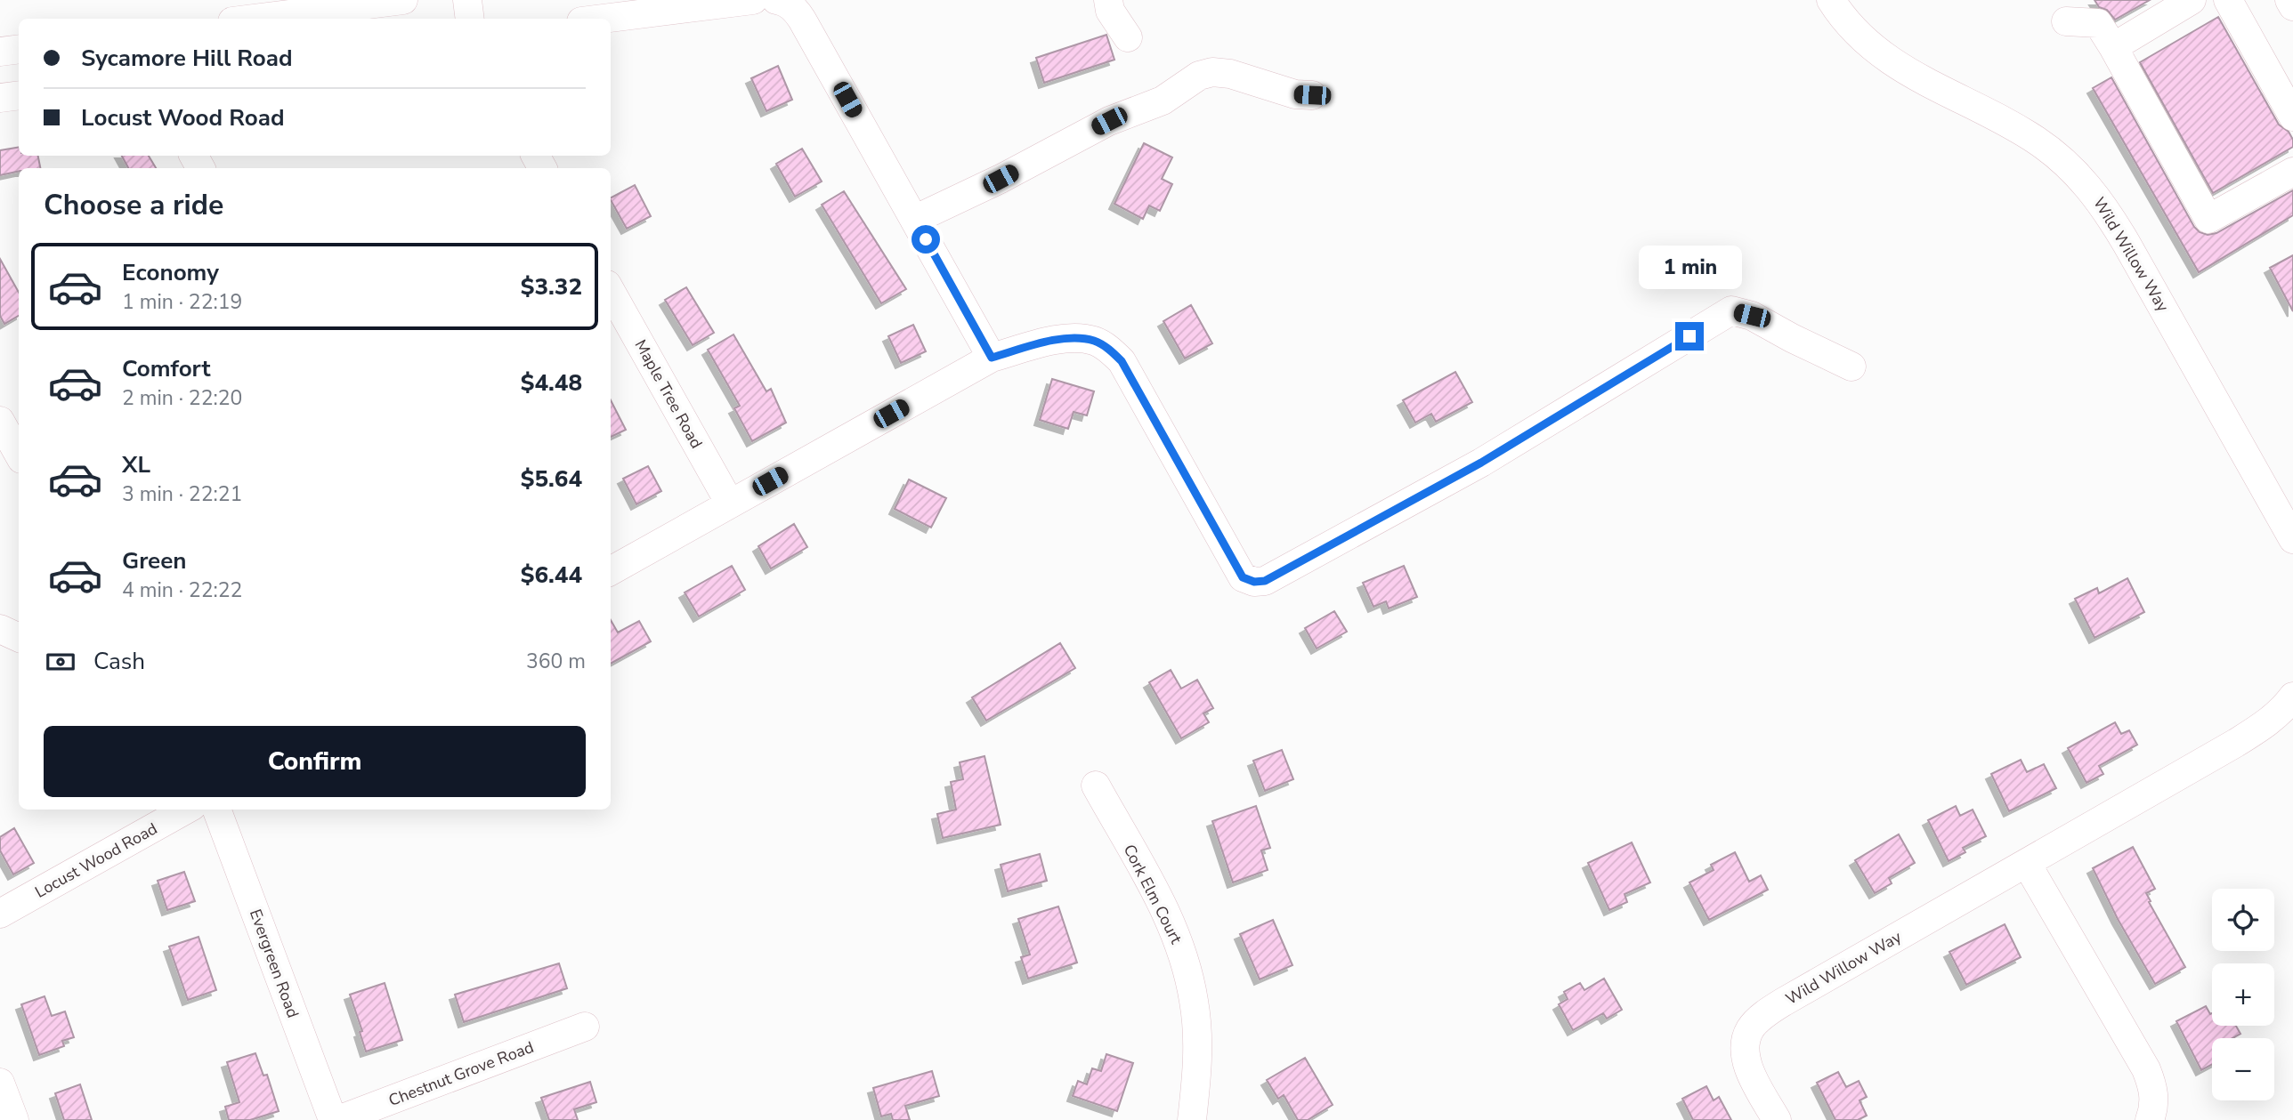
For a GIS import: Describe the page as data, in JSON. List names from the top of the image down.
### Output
{
  "streets": {
    "street": [
      "Wild Willow Way",
      "Maple Tree Road",
      "Locust Wood Road",
      "Cork Elm Court",
      "Evergreen Road",
      "Chestnut Grove Road"
    ]
  },
  "page": {
    "banner": ["Sycamore Hill Road", "Locust Wood Road"],
    "heading": "Choose a ride",
    "list": [
      {
        "name": "Economy",
        "note": "1 min · 22:19",
        "value": "$3.32"
      },
      {
        "name": "Comfort",
        "note": "2 min · 22:20",
        "value": "$4.48"
      },
      {
        "name": "XL",
        "note": "3 min · 22:21",
        "value": "$5.64"
      },
      {
        "name": "Green",
        "note": "4 min · 22:22",
        "value": "$6.44"
      }
    ],
    "bubble": "1 min",
    "pay": ["Cash", "360 m"],
    "buttons": "Confirm",
    "map_buttons": ["+", "−"]
  }
}
